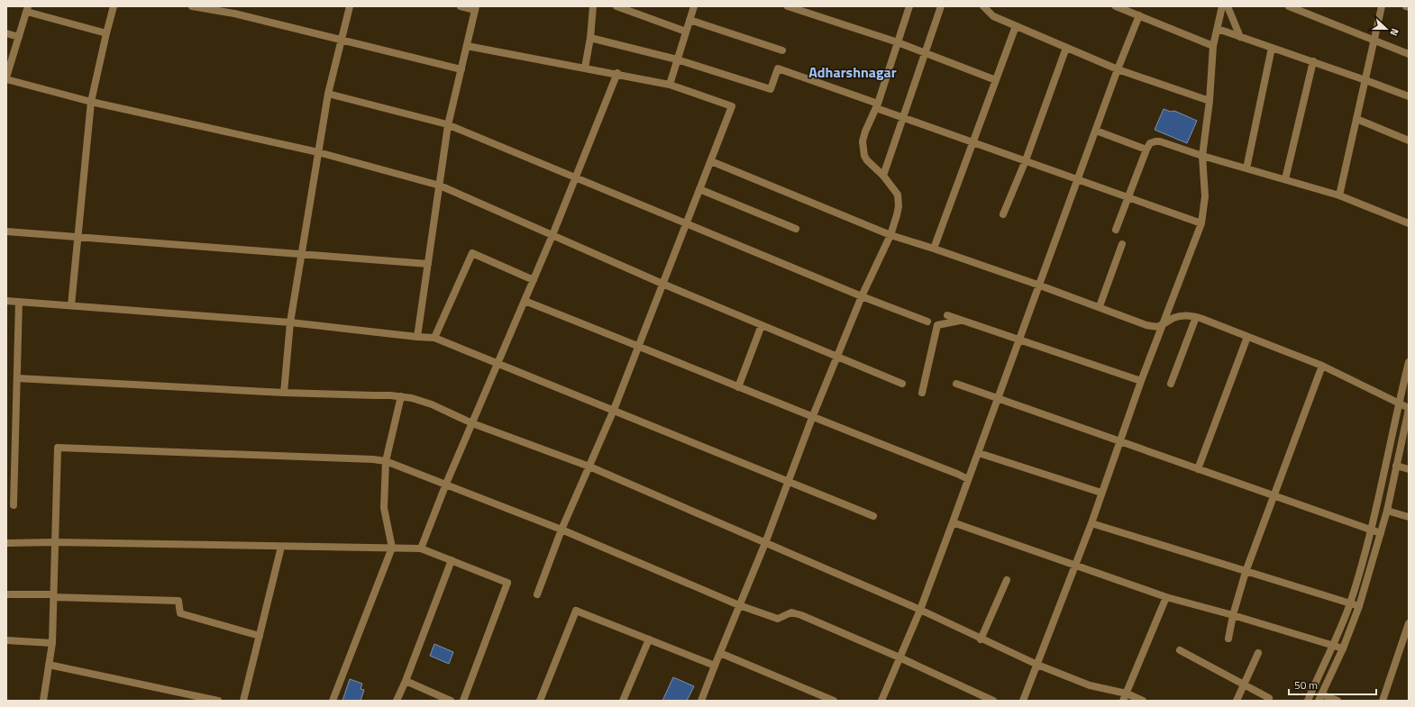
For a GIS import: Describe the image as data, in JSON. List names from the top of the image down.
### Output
{
  "districts": ["Adharshnagar"],
  "scale_bar": "50 m",
  "north": "right"
}
